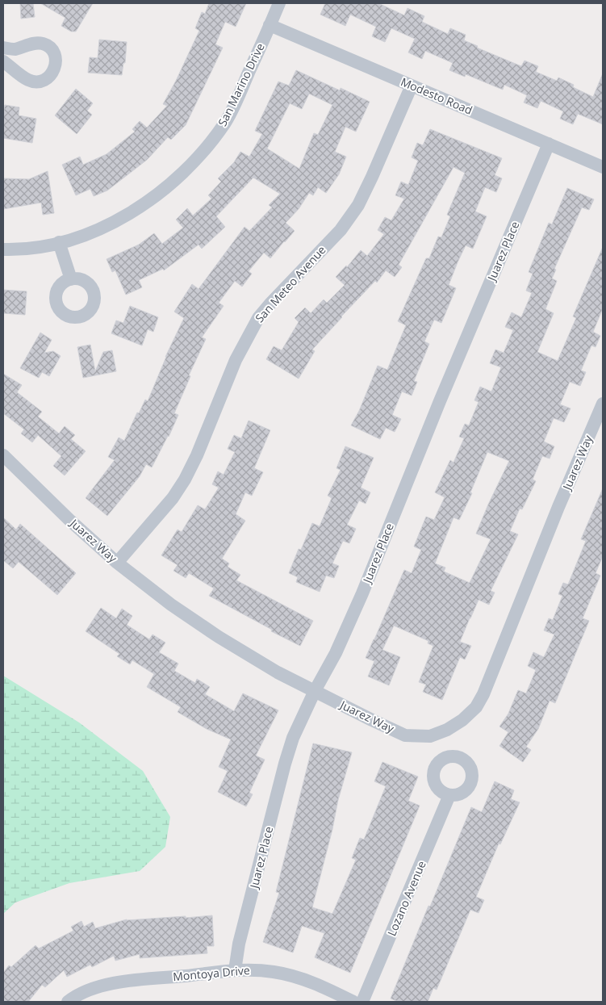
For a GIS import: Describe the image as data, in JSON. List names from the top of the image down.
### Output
{
  "streets": {
    "street": [
      "San Marino Drive",
      "Modesto Road",
      "Juarez Place",
      "San Meteo Avenue",
      "Juarez Way",
      "Lozano Avenue",
      "Montoya Drive"
    ]
  },
  "crossings": [
    ["San Marino Drive", "Modesto Road"],
    ["Modesto Road", "Juarez Place"],
    ["Modesto Road", "San Meteo Avenue"],
    ["Juarez Place", "Juarez Way"],
    ["Juarez Place", "Montoya Drive"],
    ["San Meteo Avenue", "Juarez Way"]
  ]
}
